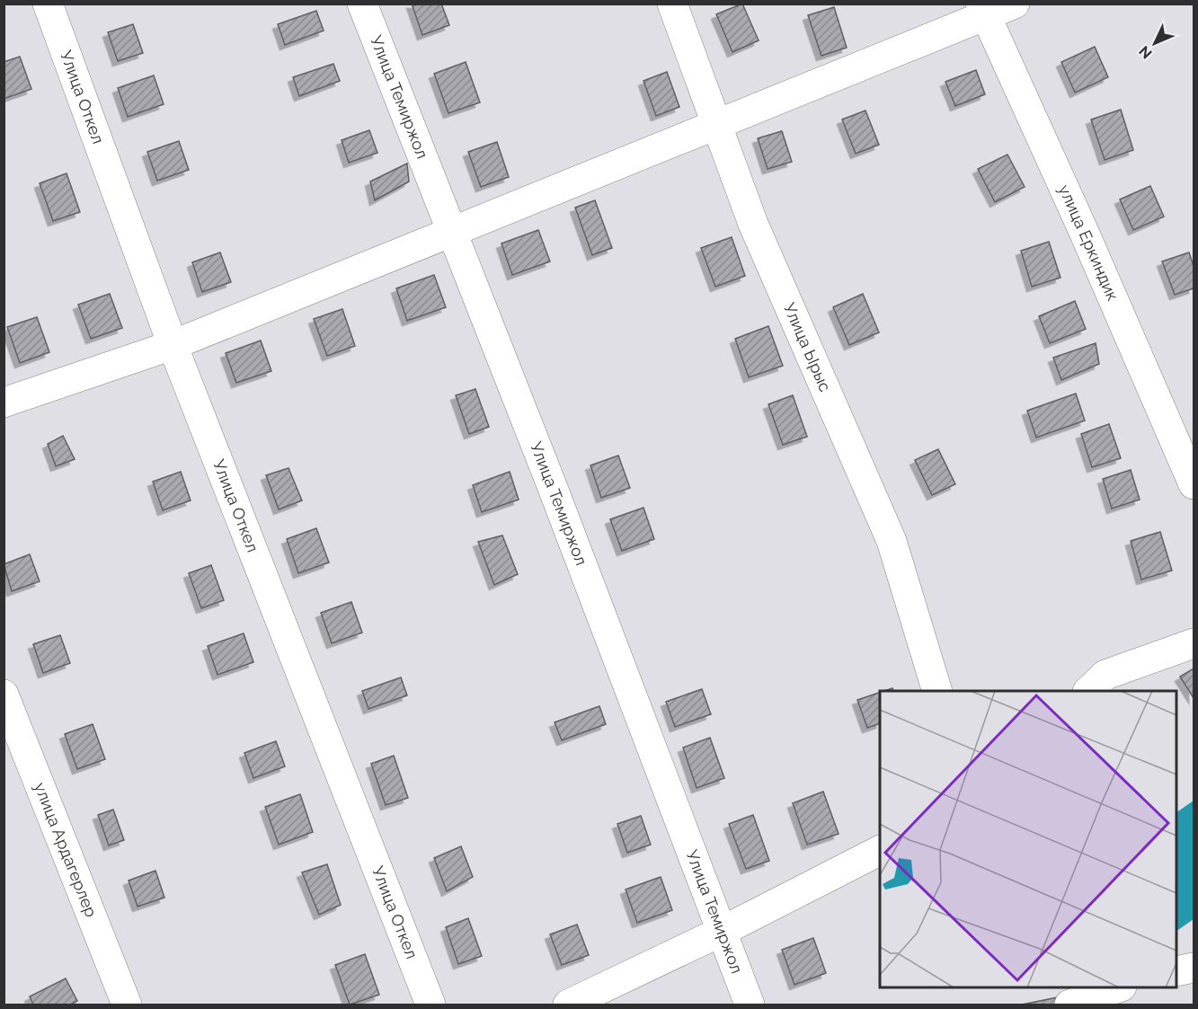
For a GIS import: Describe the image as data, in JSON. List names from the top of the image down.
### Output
{
  "streets": {
    "street": [
      "Улица Откел",
      "Улица Темиржол",
      "улица Еркиндик",
      "Улица Ырыс",
      "улица Ардагерлер"
    ]
  },
  "north": "bottom left"
}
